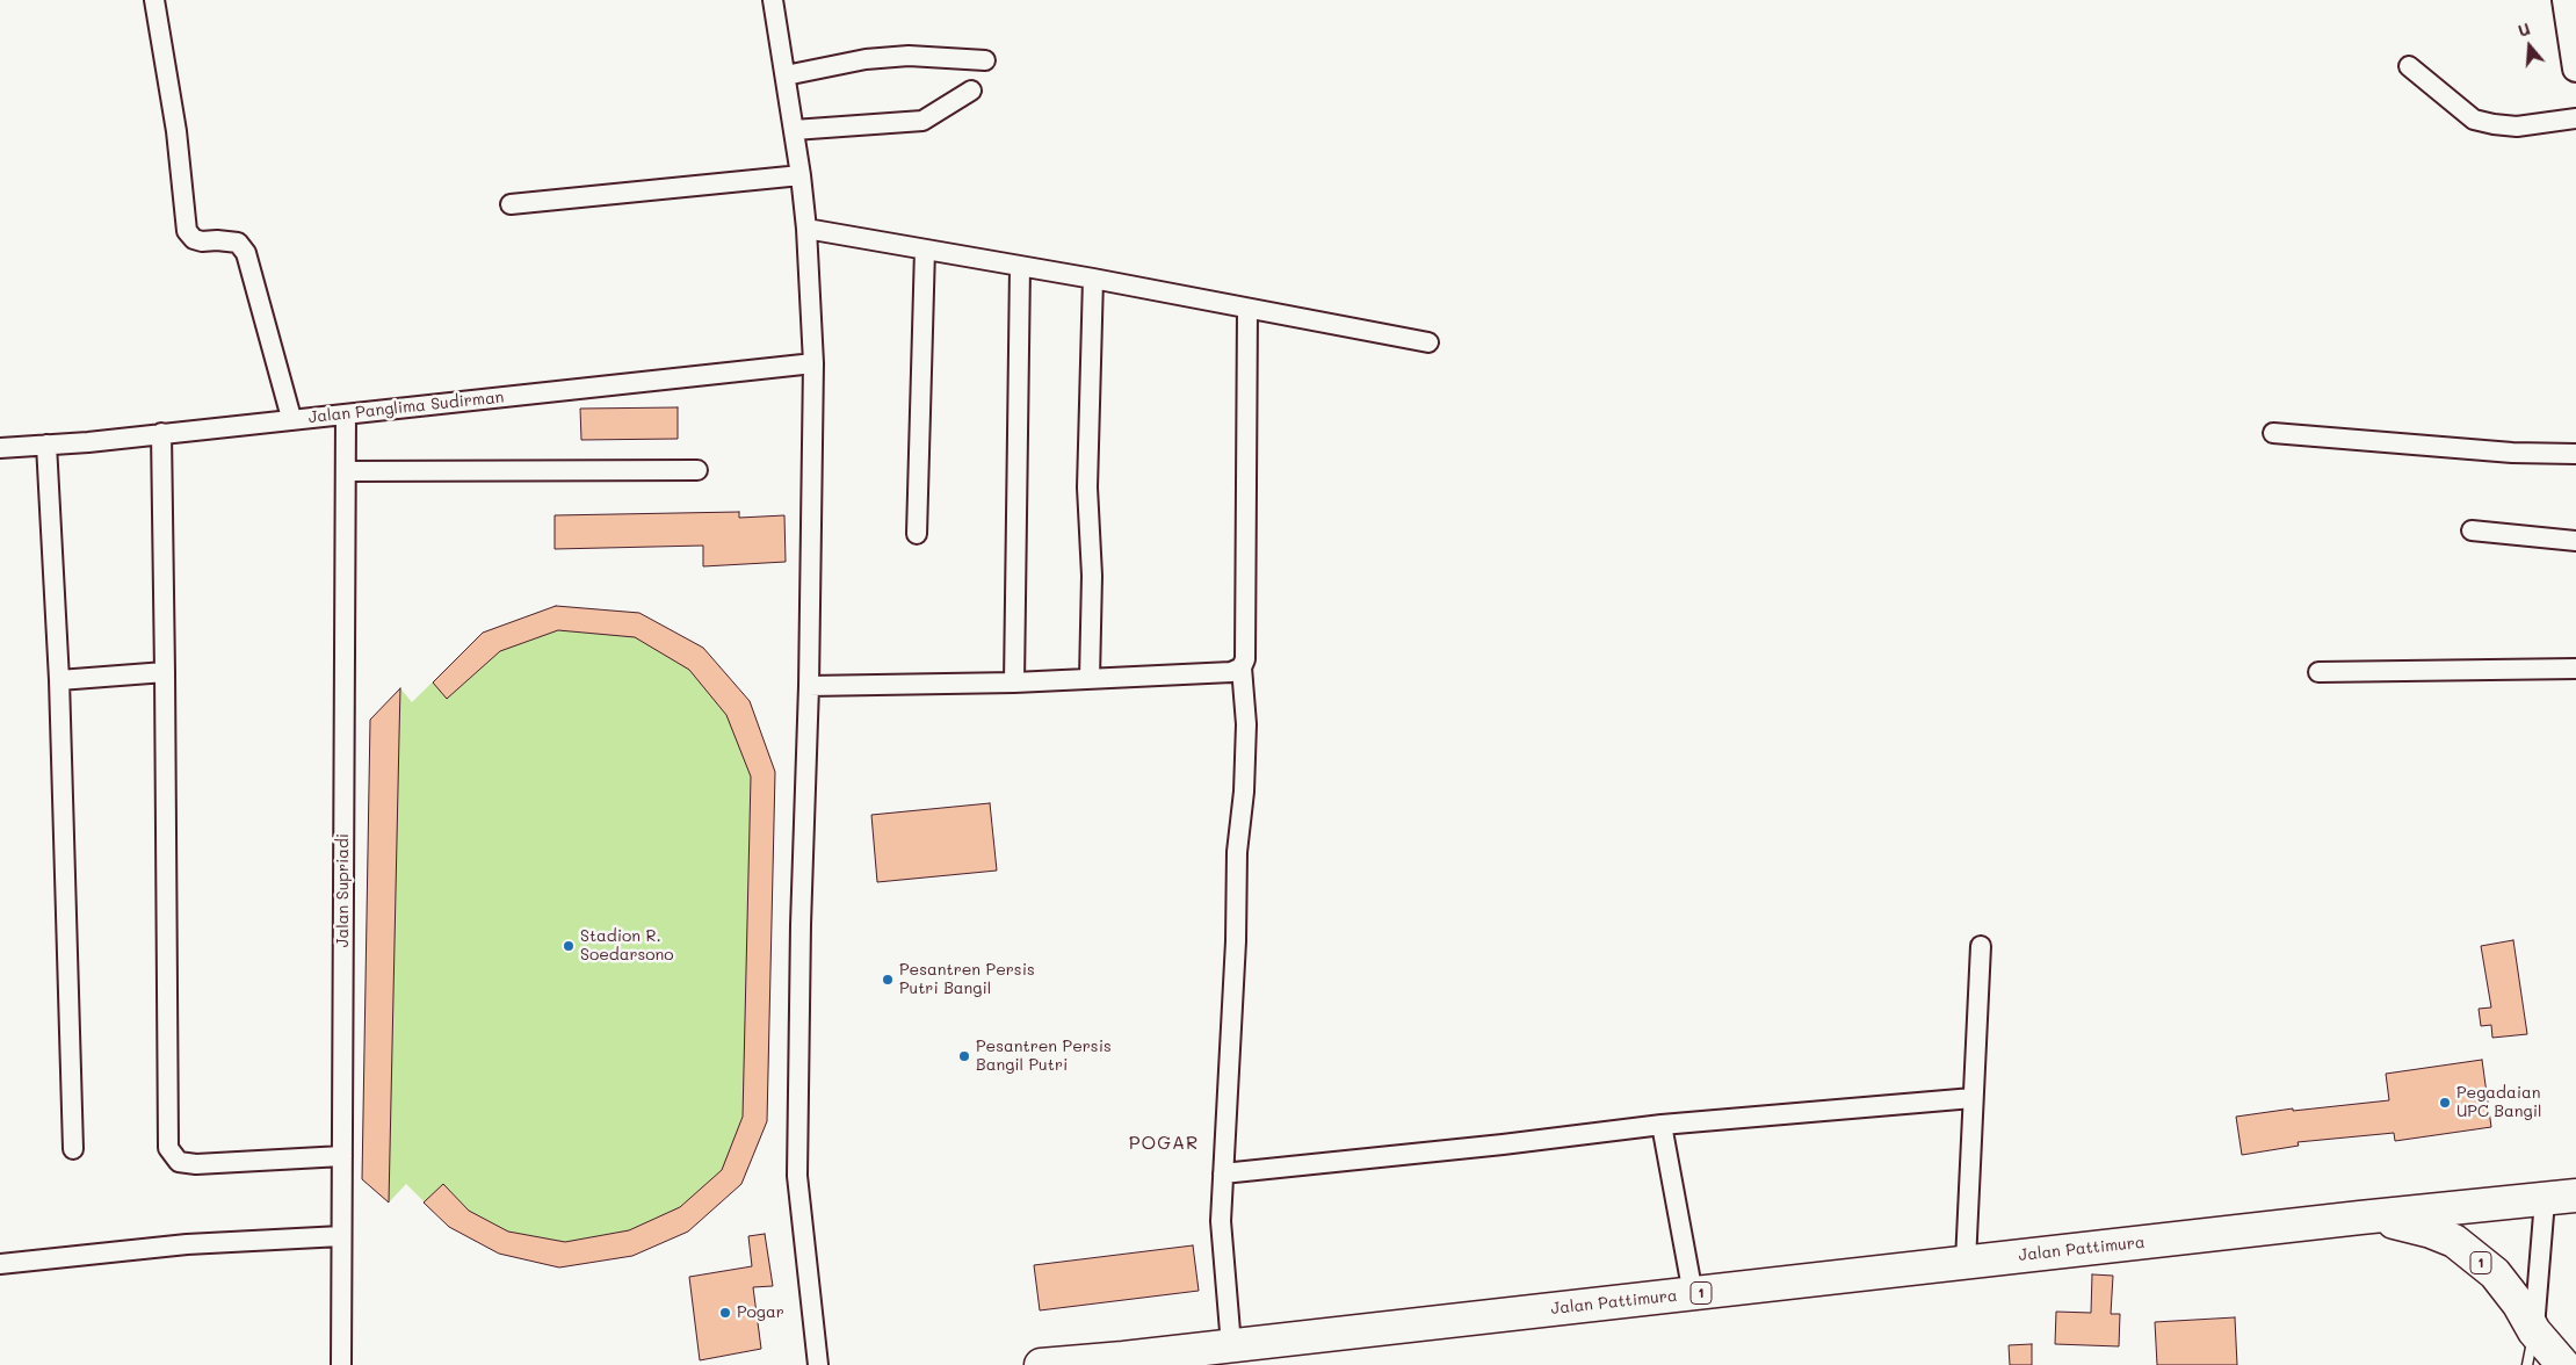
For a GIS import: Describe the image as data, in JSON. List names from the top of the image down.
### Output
{
  "streets": {
    "highway": ["Jalan Pattimura", "1"],
    "street": ["Jalan Panglima Sudirman", "Jalan Supriadi"]
  },
  "crossings": [
    ["Jalan Panglima Sudirman", "Jalan Supriadi"],
    ["Jalan Pattimura", "1"]
  ],
  "districts": ["POGAR"],
  "places": [
    "Stadion R. Soedarsono",
    "Pesantren Persis Putri Bangil",
    "Pesantren Persis Bangil Putri",
    "Pegadaian UPC Bangil",
    "Pogar"
  ],
  "north": "top"
}
